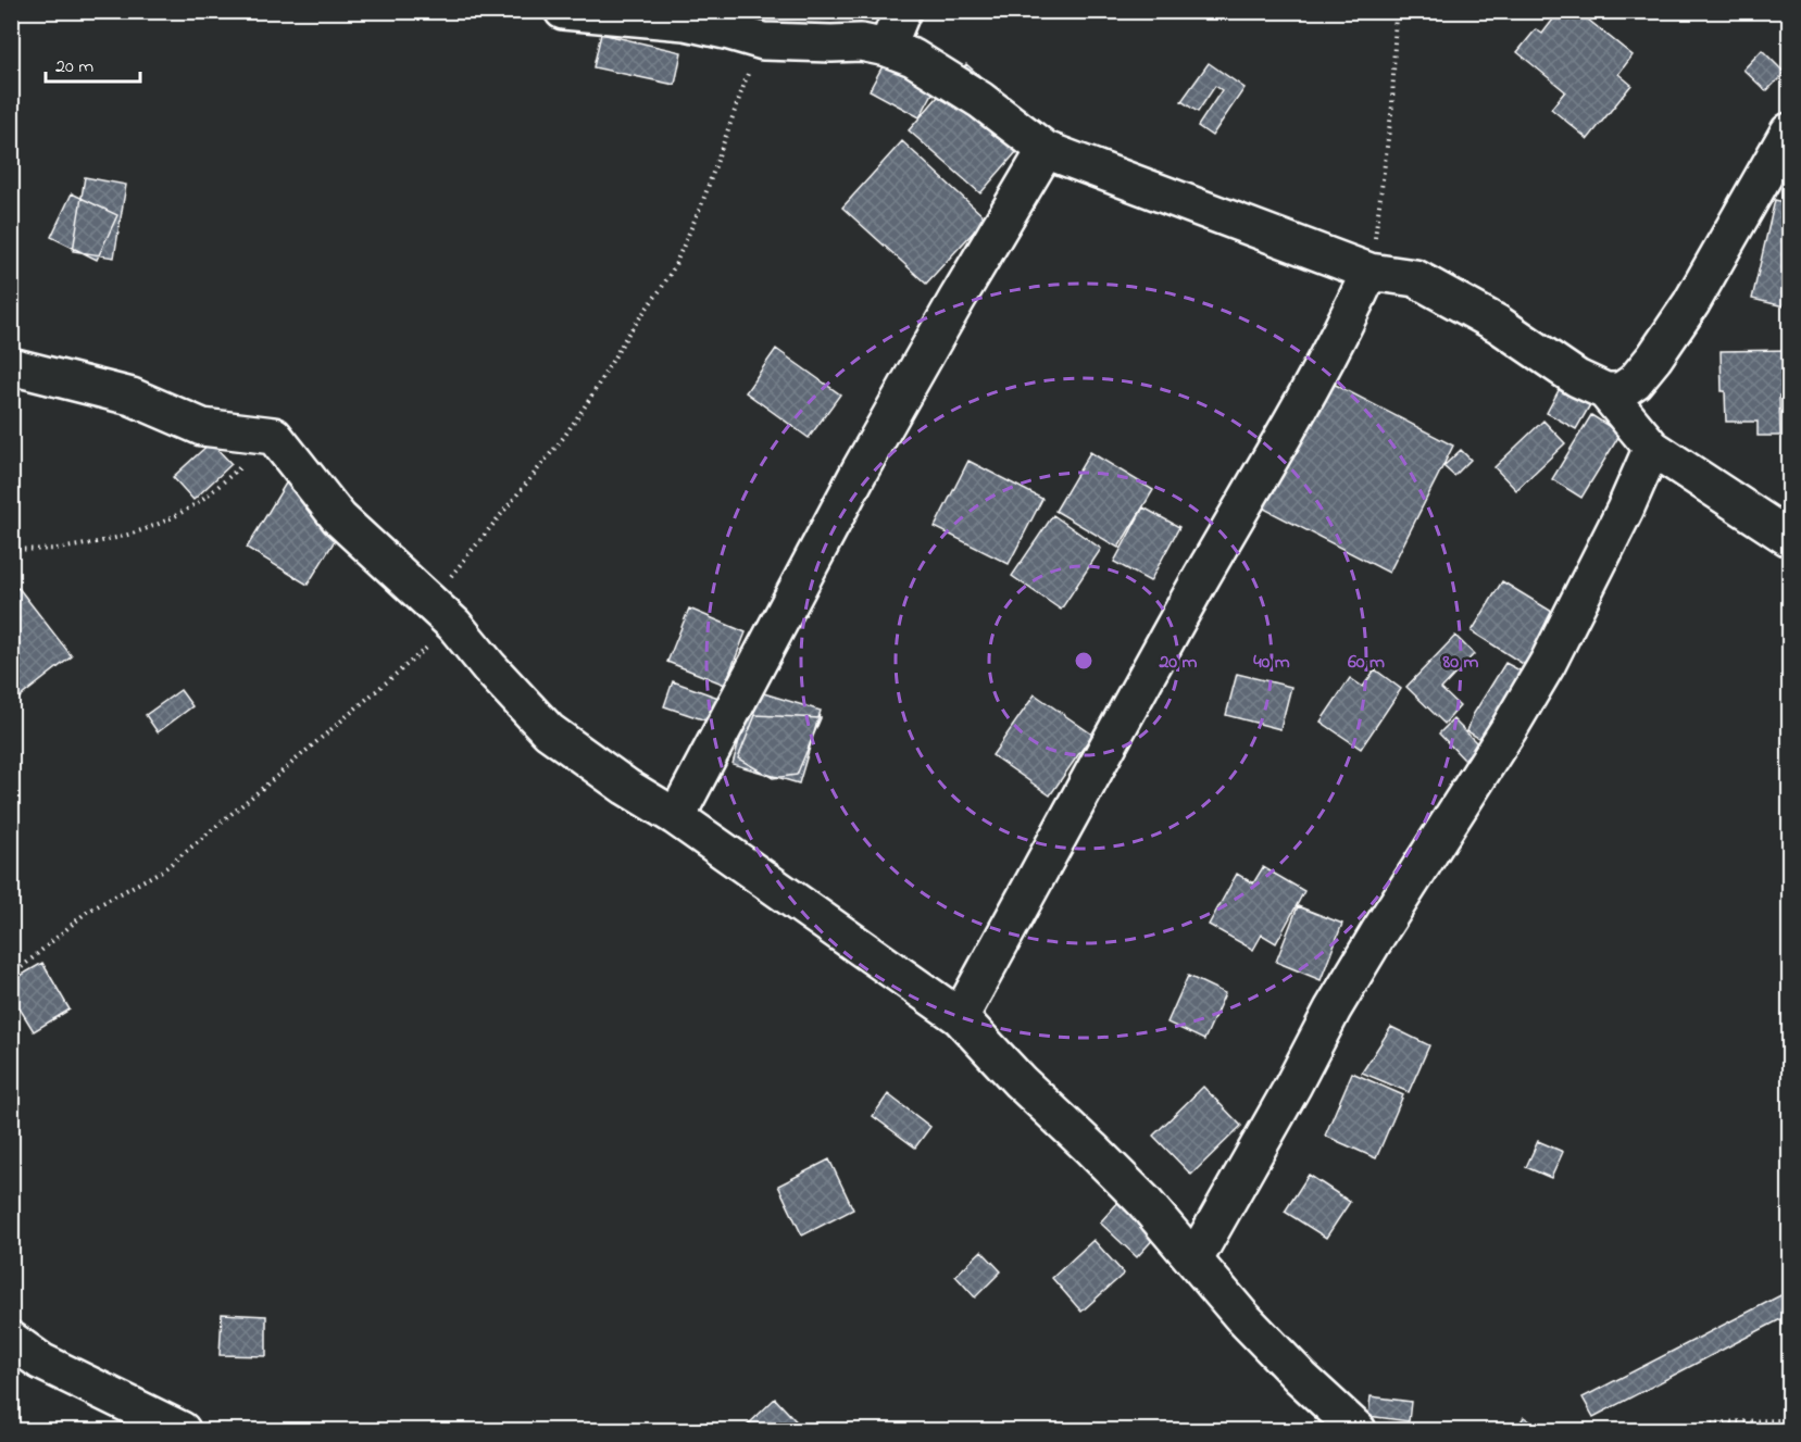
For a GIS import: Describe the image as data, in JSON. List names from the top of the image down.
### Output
{
  "scale_bar": "20 m",
  "rings": [
    "20 m",
    "40 m",
    "60 m",
    "80 m"
  ]
}
